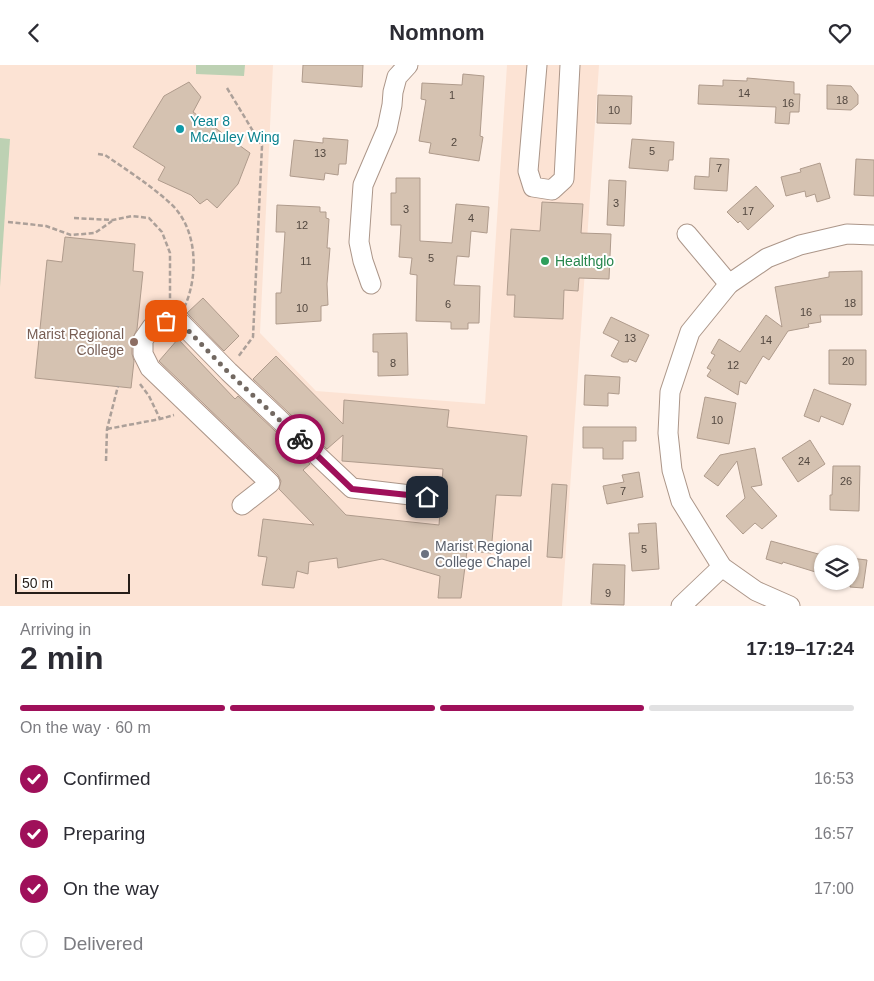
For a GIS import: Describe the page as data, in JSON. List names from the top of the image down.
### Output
{
  "places": [
    "Year 8 McAuley Wing",
    "Healthglo",
    "Marist Regional College",
    "Marist Regional College Chapel"
  ],
  "house_numbers": [
    "14",
    "1",
    "18",
    "16",
    "10",
    "2",
    "5",
    "13",
    "7",
    "3",
    "3",
    "17",
    "4",
    "12",
    "5",
    "11",
    "18",
    "6",
    "10",
    "16",
    "13",
    "14",
    "20",
    "8",
    "12",
    "10",
    "24",
    "26",
    "7",
    "5",
    "9"
  ],
  "scale_bar": "50 m",
  "page": {
    "header": "Nomnom",
    "scale": "50 m",
    "heading": ["2 min", "Arriving in", "17:19–17:24"],
    "bar": "On the way · 60 m",
    "list": [
      ["Confirmed", "16:53"],
      ["Preparing", "16:57"],
      ["On the way", "17:00"],
      "Delivered"
    ]
  }
}
